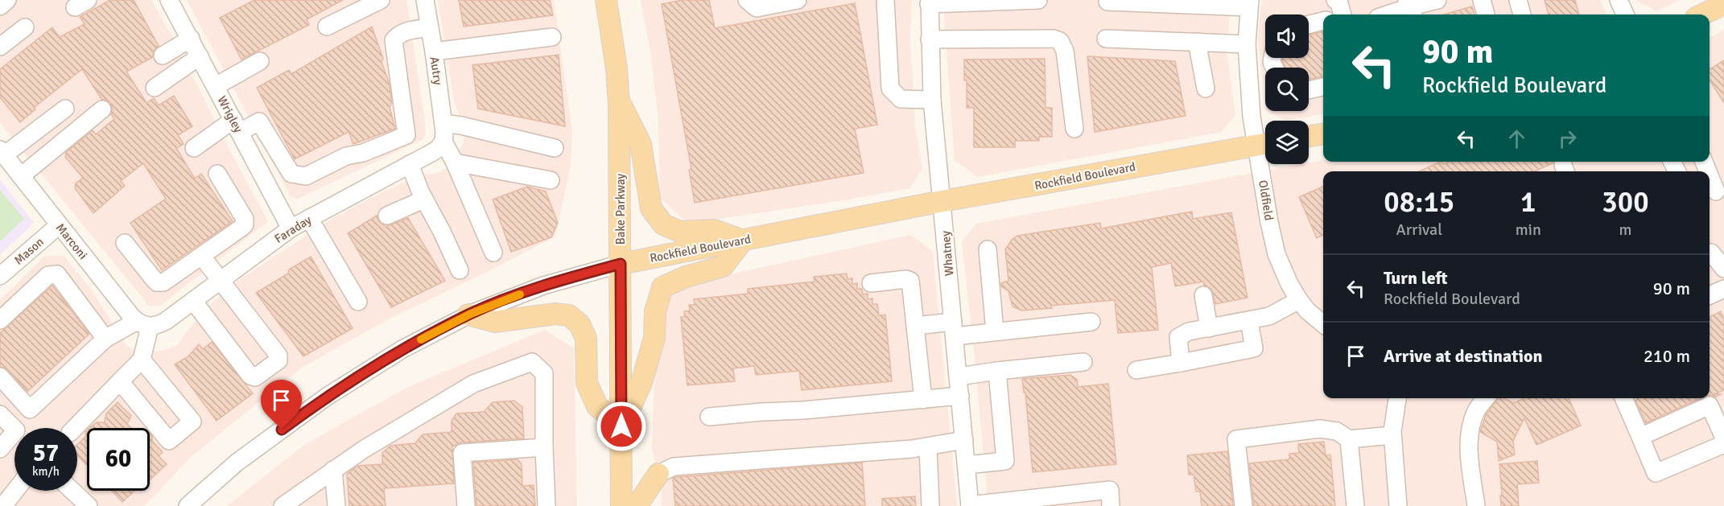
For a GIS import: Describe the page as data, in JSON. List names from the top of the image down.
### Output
{
  "streets": {
    "main road": ["Rockfield Boulevard", "Bake Parkway"],
    "street": [
      "Autry",
      "Wrigley",
      "Oldfield",
      "Faraday",
      "Marconi",
      "Mason",
      "Whatney"
    ]
  },
  "crossings": [
    ["Autry", "Faraday"],
    ["Wrigley", "Faraday"],
    ["Rockfield Boulevard", "Oldfield"],
    ["Rockfield Boulevard", "Bake Parkway"],
    ["Rockfield Boulevard", "Whatney"],
    ["Faraday", "Marconi"],
    ["Marconi", "Mason"]
  ],
  "page": {
    "turn": ["90 m", "Rockfield Boulevard"],
    "eta": [
      "08:15",
      "Arrival",
      "1",
      "min",
      "300",
      "m"
    ],
    "list": [
      {
        "name": "Turn left",
        "note": "Rockfield Boulevard",
        "value": "90 m"
      },
      {
        "name": "Arrive at destination",
        "value": "210 m"
      }
    ],
    "speed": "57 km/h",
    "limit": "60"
  }
}
